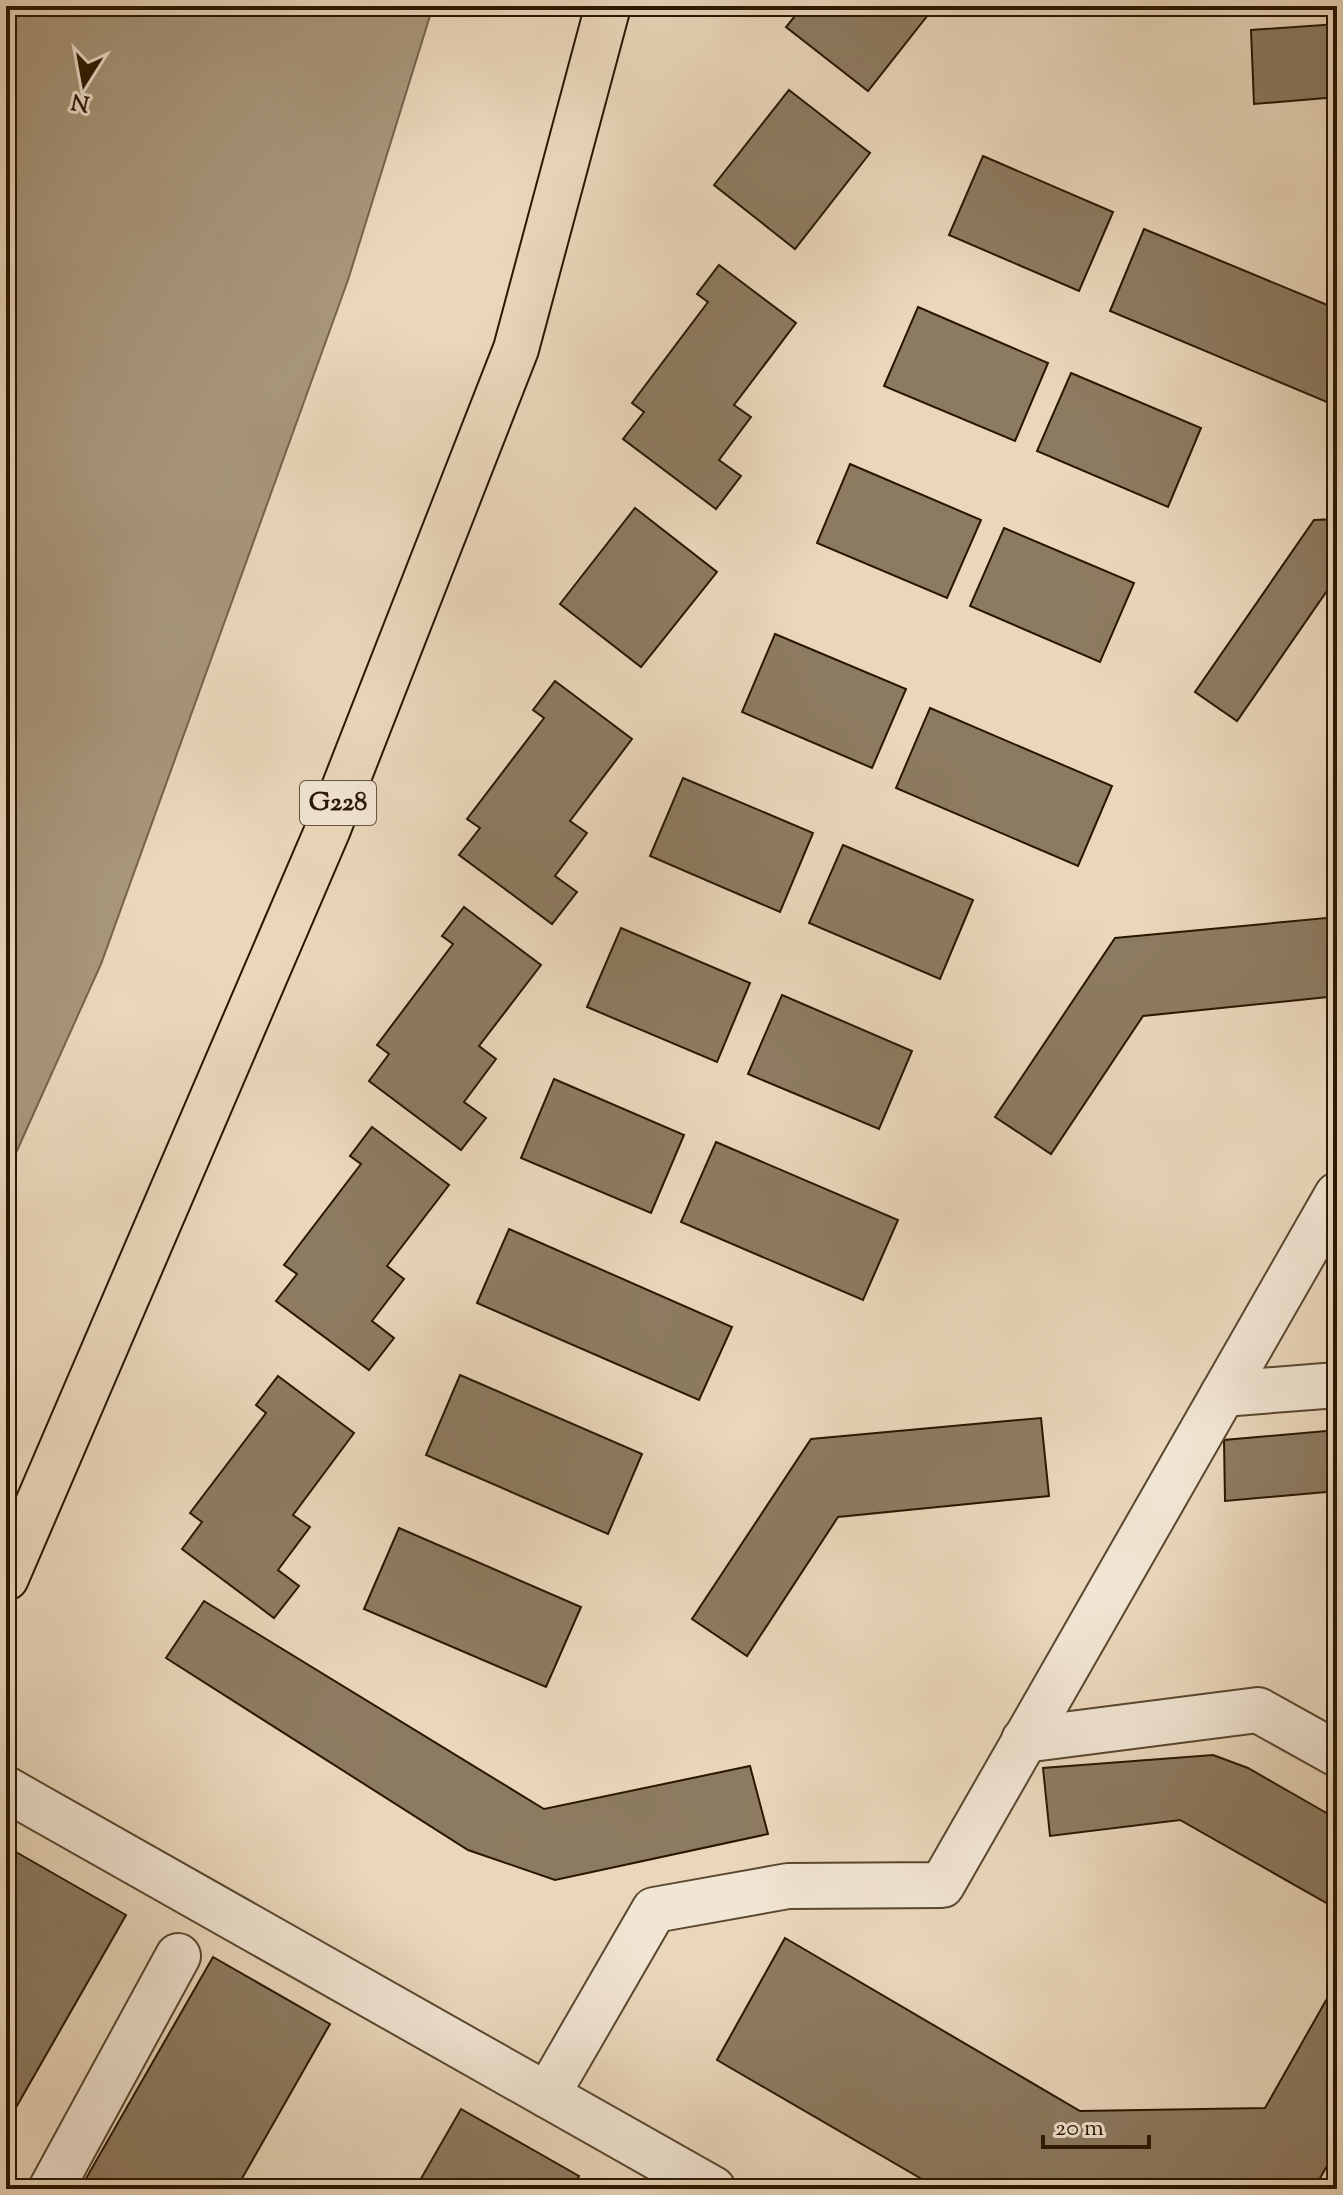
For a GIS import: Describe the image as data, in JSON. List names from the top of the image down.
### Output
{
  "streets": {
    "highway": ["G228"]
  },
  "scale_bar": "20 m",
  "north": "bottom"
}
